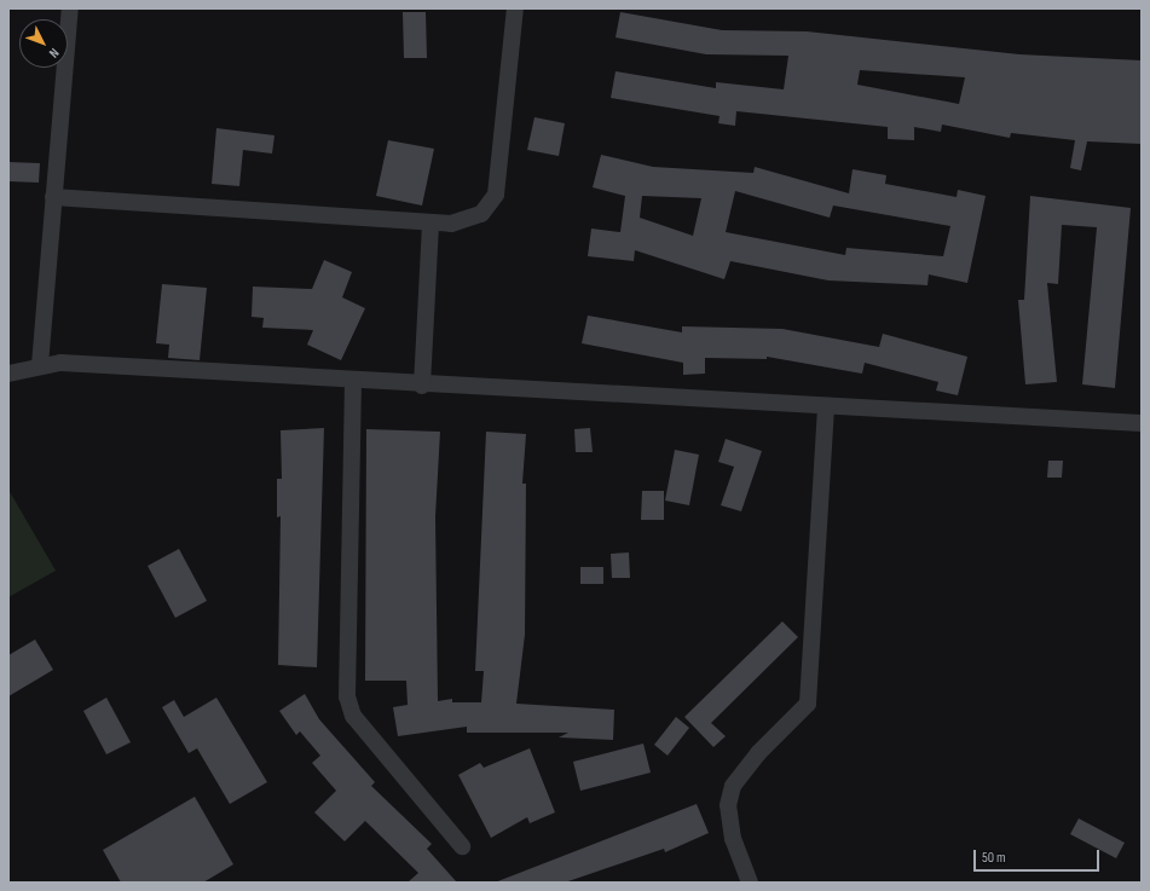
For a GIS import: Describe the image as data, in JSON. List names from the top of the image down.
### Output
{
  "scale_bar": "50 m",
  "north": "bottom right"
}
